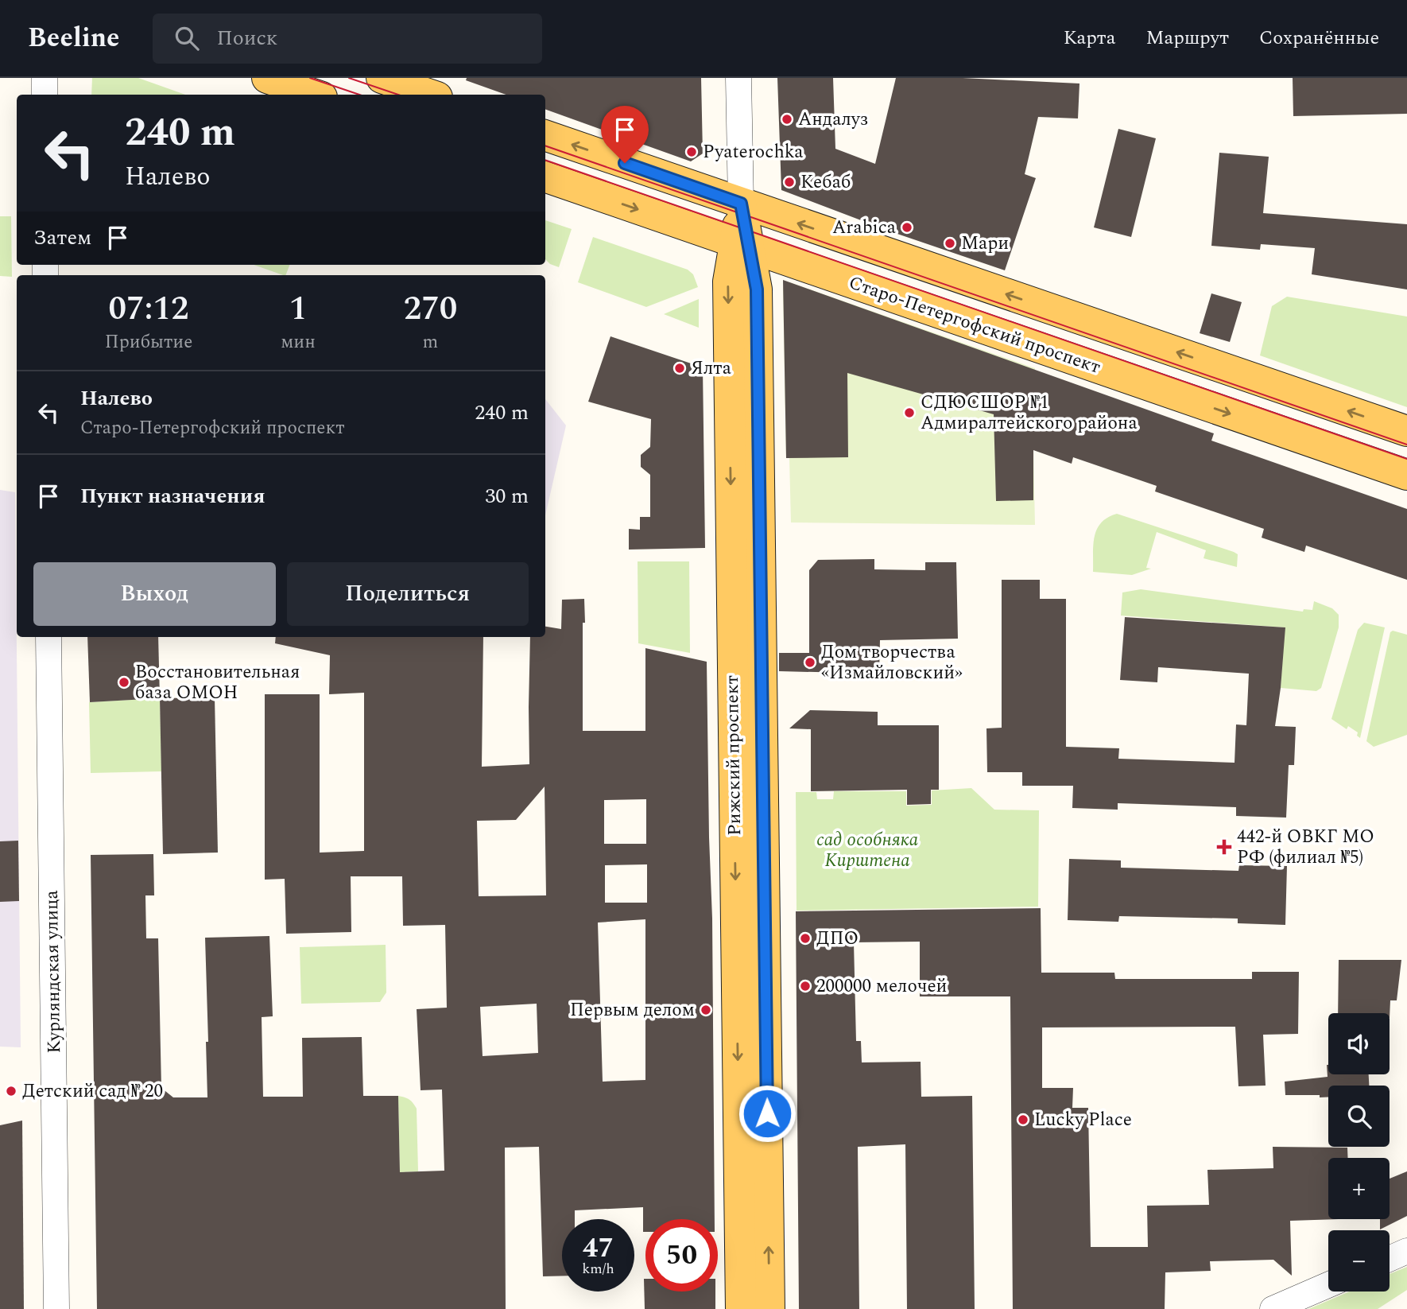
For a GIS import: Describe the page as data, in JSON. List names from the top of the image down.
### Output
{
  "streets": {
    "main road": ["Старо-Петергофский проспект", "Рижский проспект"],
    "street": ["Курляндская улица"]
  },
  "crossings": [
    ["Старо-Петергофский проспект", "Рижский проспект"]
  ],
  "parks": ["сад особняка Кирштена"],
  "places": {
    "other": [
      "Андалуз",
      "Pyaterochka",
      "Кебаб",
      "Arabica",
      "Мари",
      "Ялта",
      "СДЮСШОР №1 Адмиралтейского района",
      "Дом творчества «Измайловский»",
      "Восстановительная база ОМОН",
      "ДПО",
      "200000 мелочей",
      "Первым делом",
      "Детский сад № 20",
      "Lucky Place"
    ],
    "health": ["442-й ОВКГ МО РФ (филиал №5)"]
  },
  "page": {
    "header": "Beeline",
    "search": "Поиск",
    "nav": ["Карта", "Маршрут", "Сохранённые"],
    "turn": ["240 m", "Налево"],
    "then": "Затем",
    "eta": [
      "07:12",
      "Прибытие",
      "1",
      "мин",
      "270",
      "m"
    ],
    "list": [
      {
        "name": "Налево",
        "note": "Старо-Петергофский проспект",
        "value": "240 m"
      },
      {
        "name": "Пункт назначения",
        "value": "30 m"
      }
    ],
    "buttons": ["Выход", "Поделиться"],
    "map_buttons": ["+", "−"],
    "speed": "47 km/h",
    "limit": "50"
  }
}
